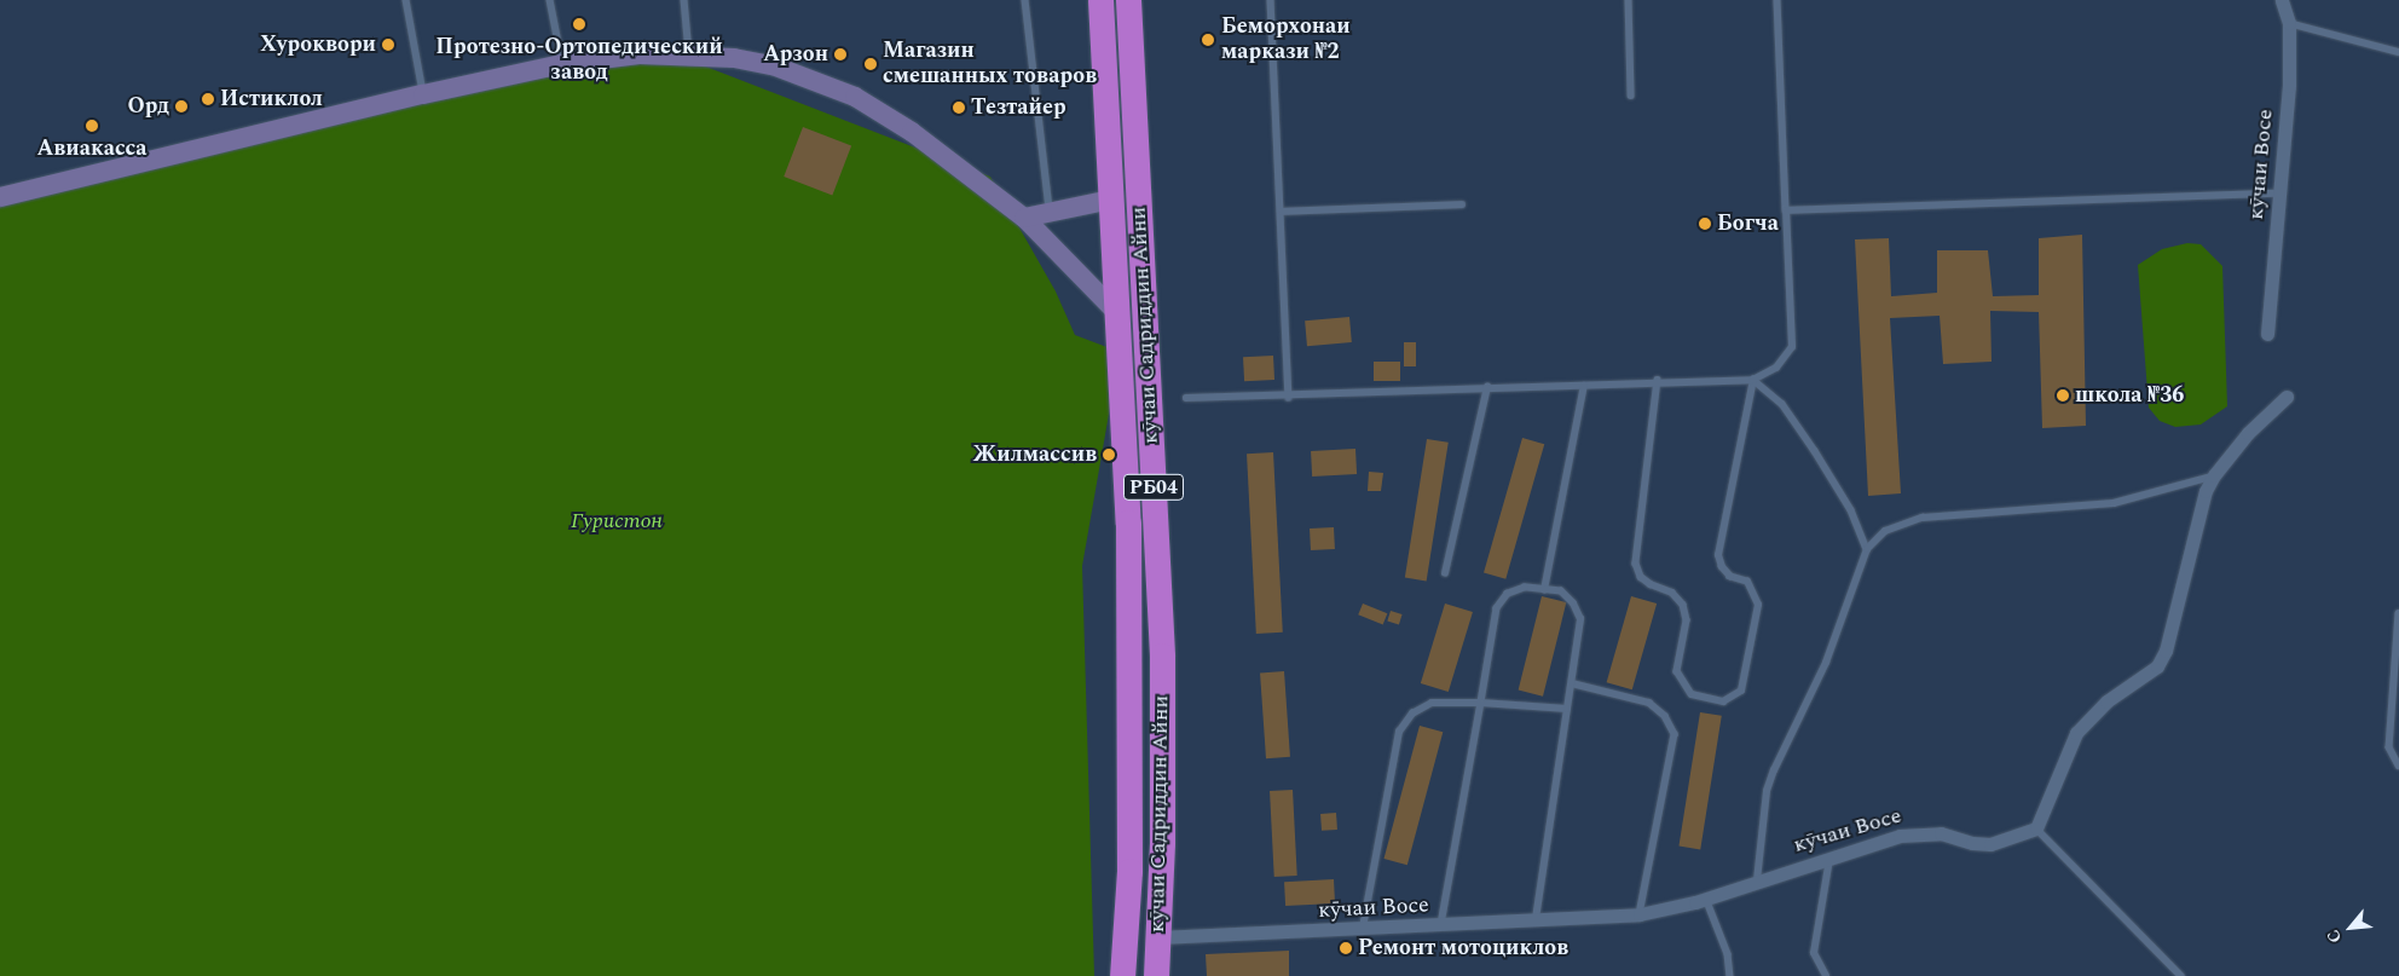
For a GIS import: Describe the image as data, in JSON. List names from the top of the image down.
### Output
{
  "streets": {
    "highway": ["кӯчаи Садриддин Айни", "РБ04"],
    "street": ["кӯчаи Восе"]
  },
  "crossings": [
    ["кӯчаи Восе", "кӯчаи Садриддин Айни"]
  ],
  "parks": ["Гуристон"],
  "places": [
    "Протезно-Ортопедический завод",
    "Беморхонаи маркази №2",
    "Хуроквори",
    "Арзон",
    "Магазин смешанных товаров",
    "Истиклол",
    "Орд",
    "Тезтайер",
    "Авиакасса",
    "Богча",
    "школа №36",
    "Жилмассив",
    "Ремонт мотоциклов"
  ],
  "north": "bottom left"
}
